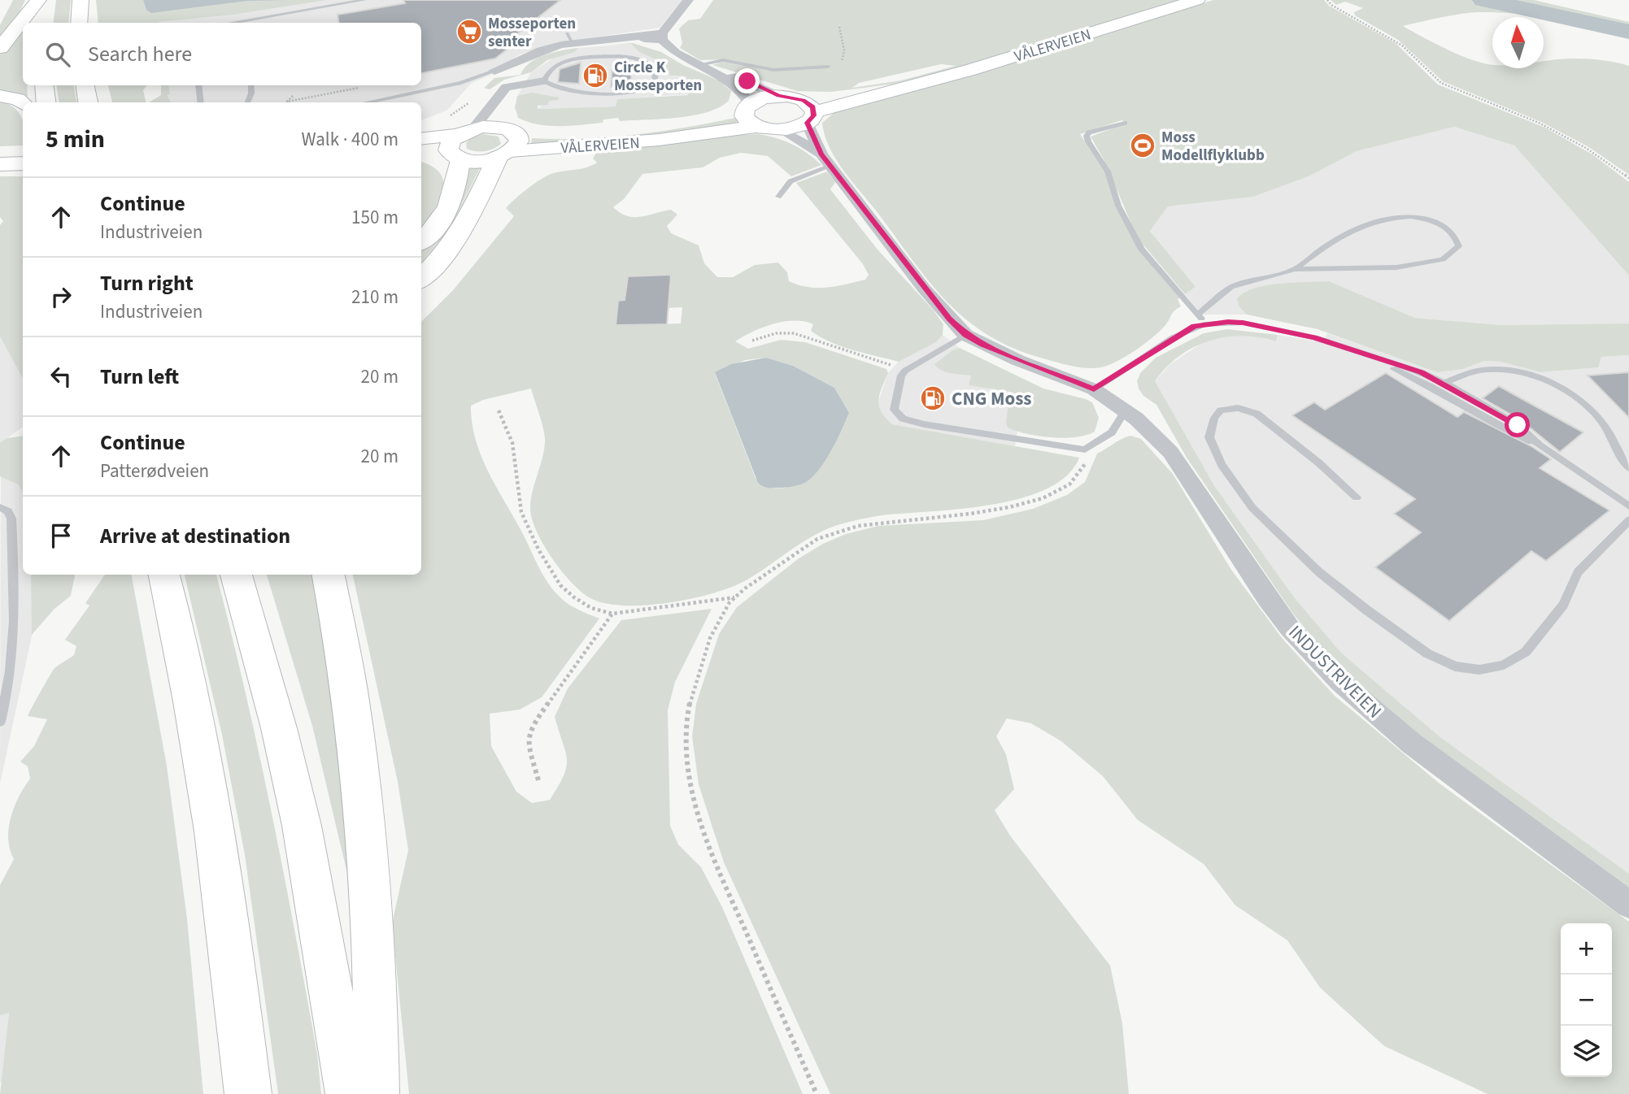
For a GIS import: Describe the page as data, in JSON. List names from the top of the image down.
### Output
{
  "streets": {
    "main road": ["VÅLERVEIEN"],
    "street": ["INDUSTRIVEIEN"]
  },
  "crossings": [
    ["VÅLERVEIEN", "INDUSTRIVEIEN"]
  ],
  "places": {
    "supermarket": ["Mosseporten senter"],
    "fuel station": ["Circle K Mosseporten", "CNG Moss"],
    "sports": ["Moss Modellflyklubb"]
  },
  "north": "top",
  "page": {
    "search": "Search here",
    "heading": ["5 min", "Walk · 400 m"],
    "list": [
      ["Continue", "Industriveien", "150 m"],
      ["Turn right", "Industriveien", "210 m"],
      ["Turn left", "20 m"],
      ["Continue", "Patterødveien", "20 m"],
      "Arrive at destination"
    ],
    "map_buttons": ["+", "−"]
  }
}
